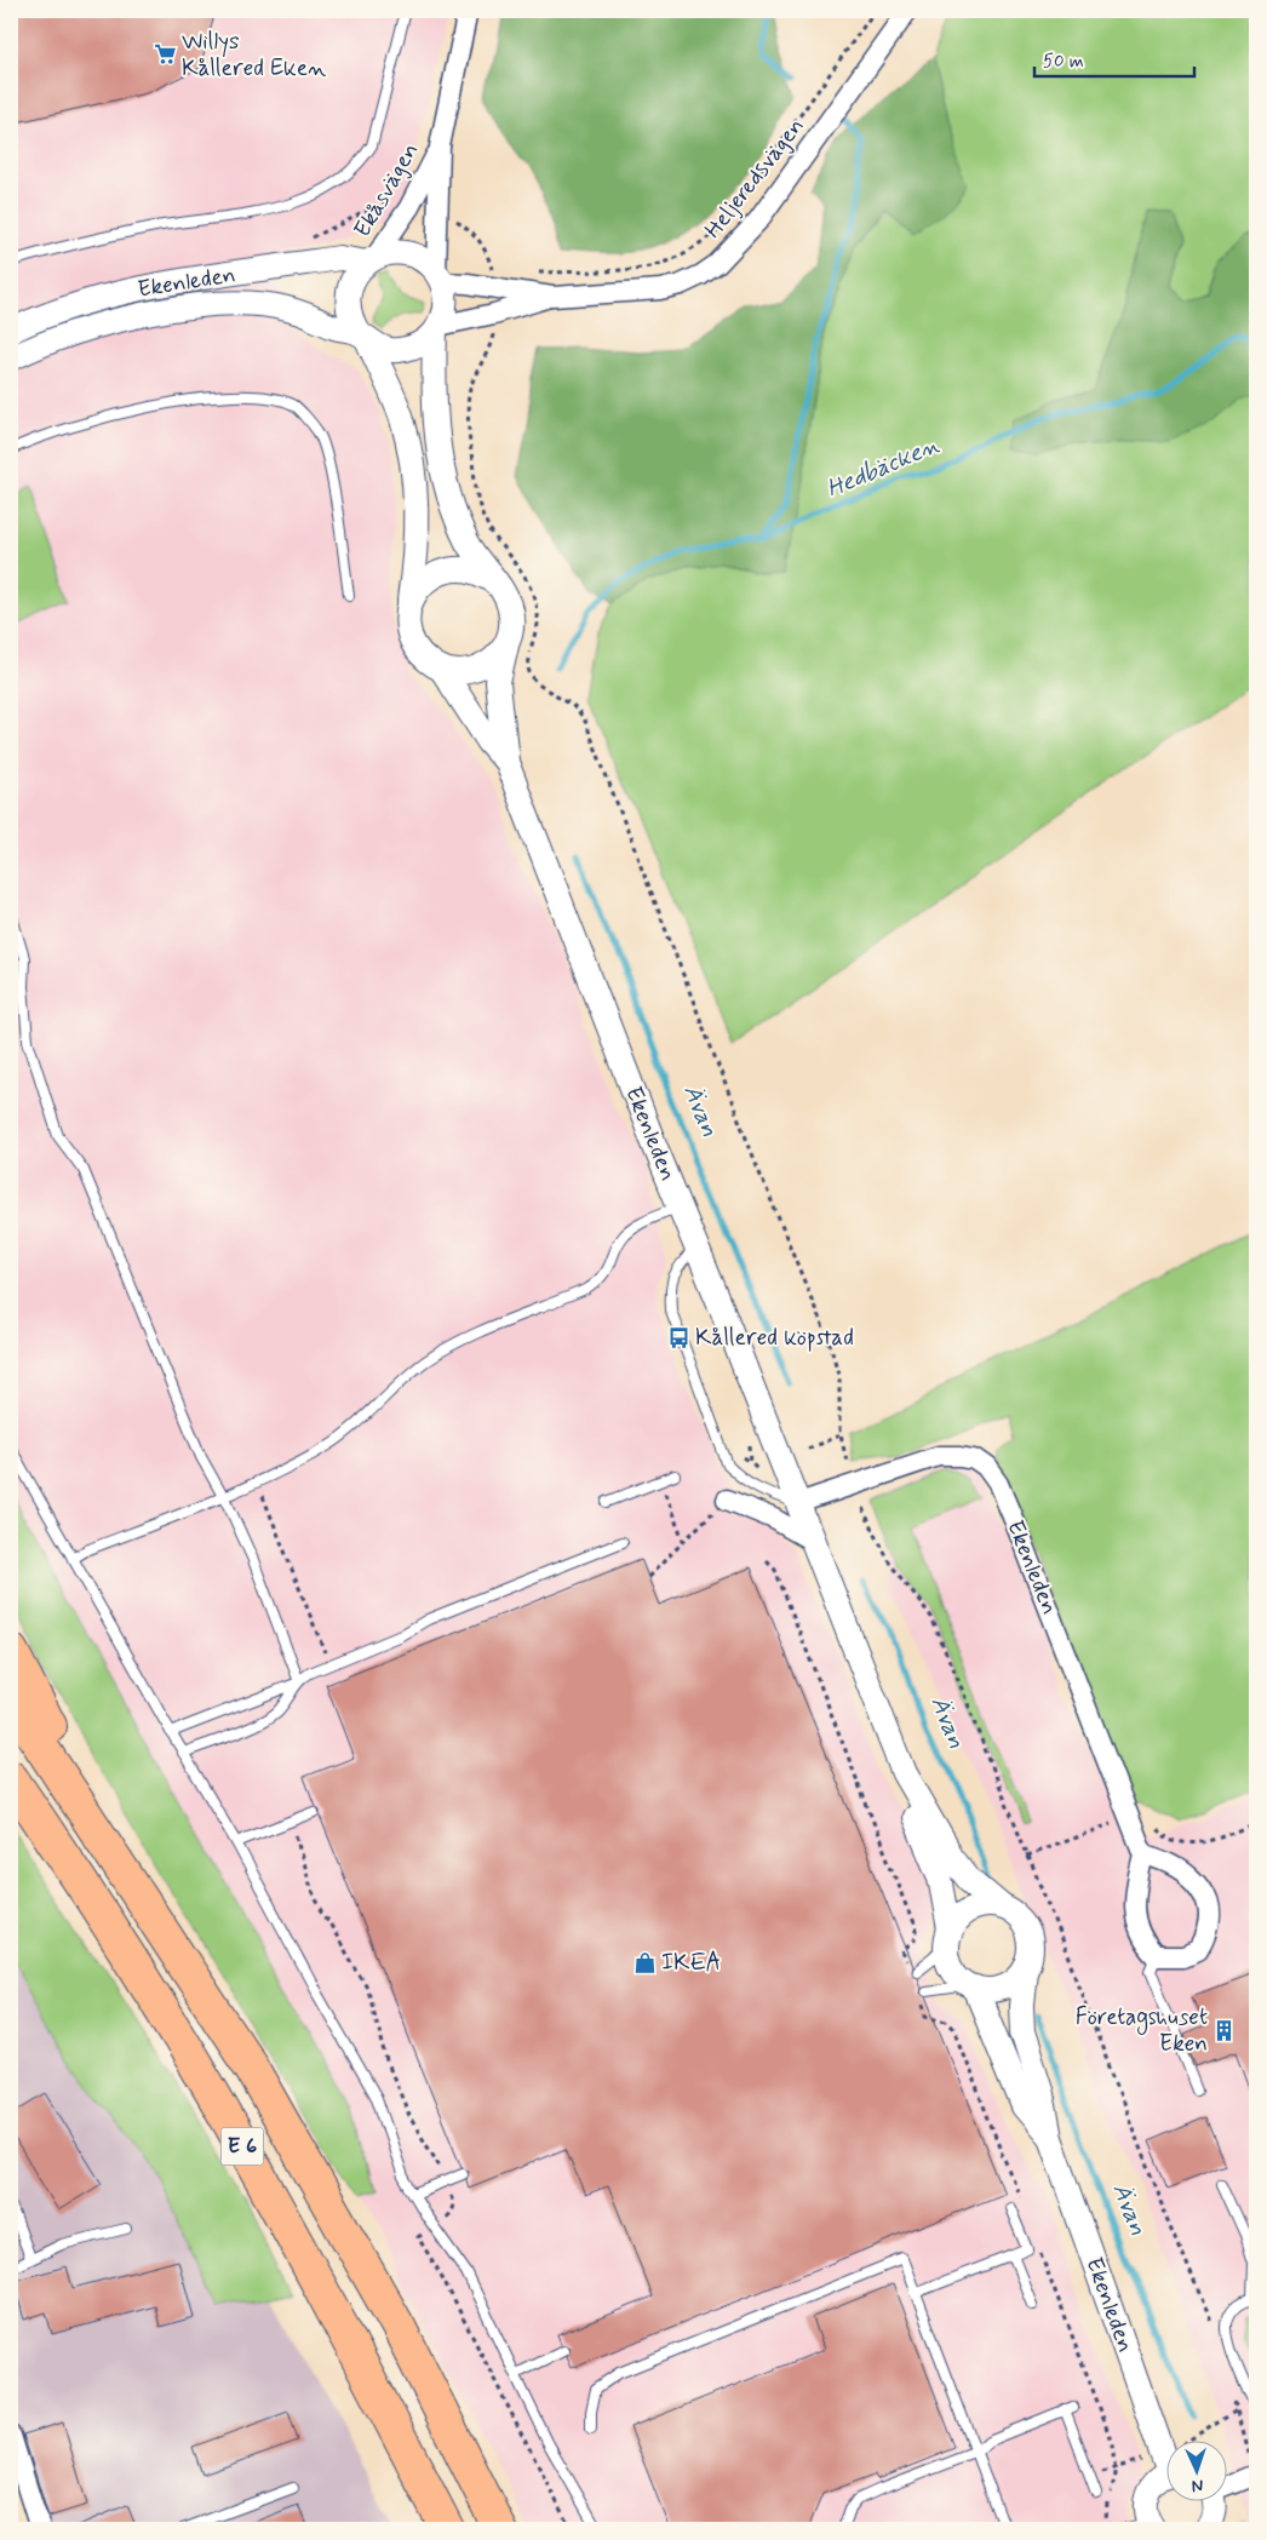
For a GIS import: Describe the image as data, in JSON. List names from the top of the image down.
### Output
{
  "streets": {
    "highway": ["E 6"],
    "street": ["Heljeredsvägen", "Ekåsvägen", "Ekenleden"]
  },
  "crossings": [
    ["Heljeredsvägen", "Ekåsvägen"],
    ["Heljeredsvägen", "Ekenleden"],
    ["Ekåsvägen", "Ekenleden"]
  ],
  "water": ["Hedbäcken", "Ävan"],
  "places": {
    "supermarket": ["Willys Kållered Eken"],
    "bus stop": ["Kållered köpstad"],
    "shop": ["IKEA"],
    "building": ["Företagshuset Eken"]
  },
  "scale_bar": "50 m",
  "north": "bottom"
}
